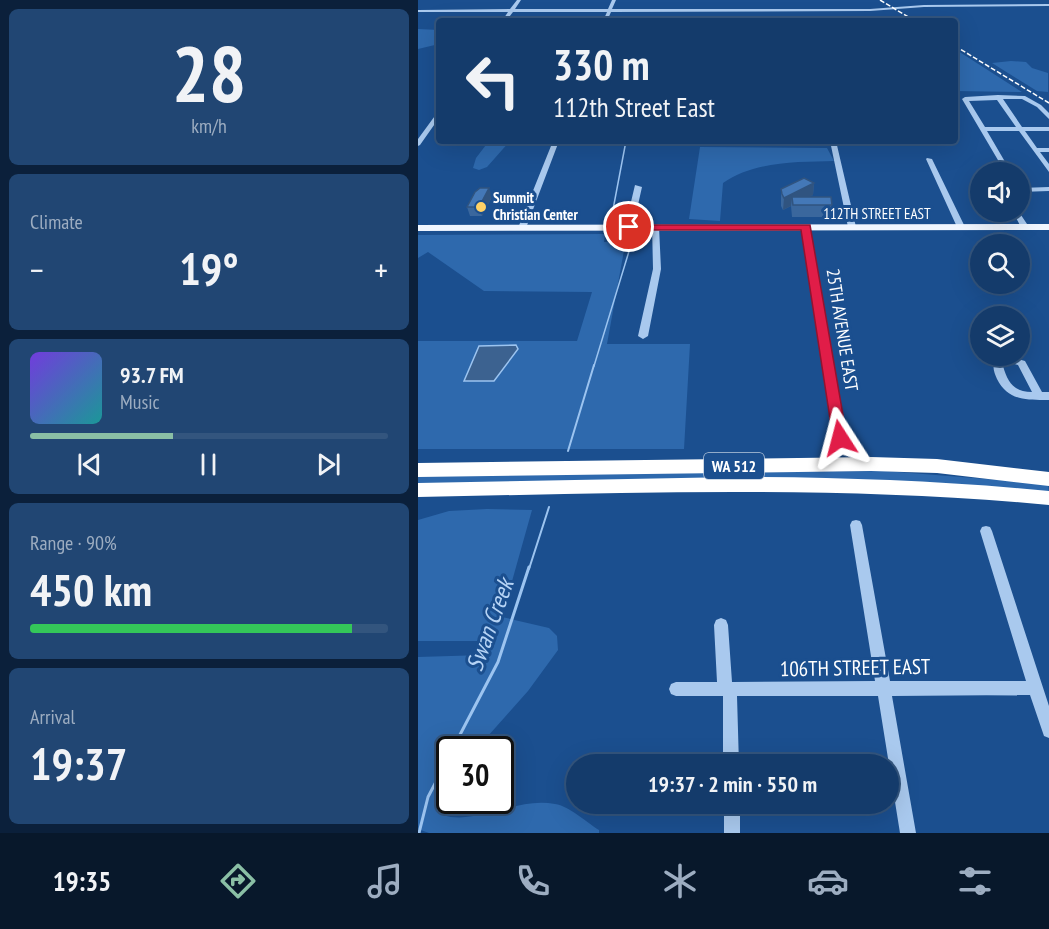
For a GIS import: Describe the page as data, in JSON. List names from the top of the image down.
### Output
{
  "streets": {
    "highway": ["WA 512"],
    "main road": ["112TH STREET EAST"],
    "street": ["25TH AVENUE EAST", "106TH STREET EAST"]
  },
  "crossings": [
    ["112TH STREET EAST", "25TH AVENUE EAST"]
  ],
  "water": ["Swan Creek"],
  "places": ["Summit Christian Center"],
  "page": {
    "tile": [
      ["28", "km/h"],
      "Climate",
      ["Range · 90%", "450 km"],
      ["Arrival", "19:37"]
    ],
    "turn": ["330 m", "112th Street East"],
    "heat": ["−", "19°", "+"],
    "song": ["93.7 FM", "Music"],
    "limit": "30",
    "trip": "19:37 · 2 min · 550 m",
    "tabs": "19:35"
  }
}
